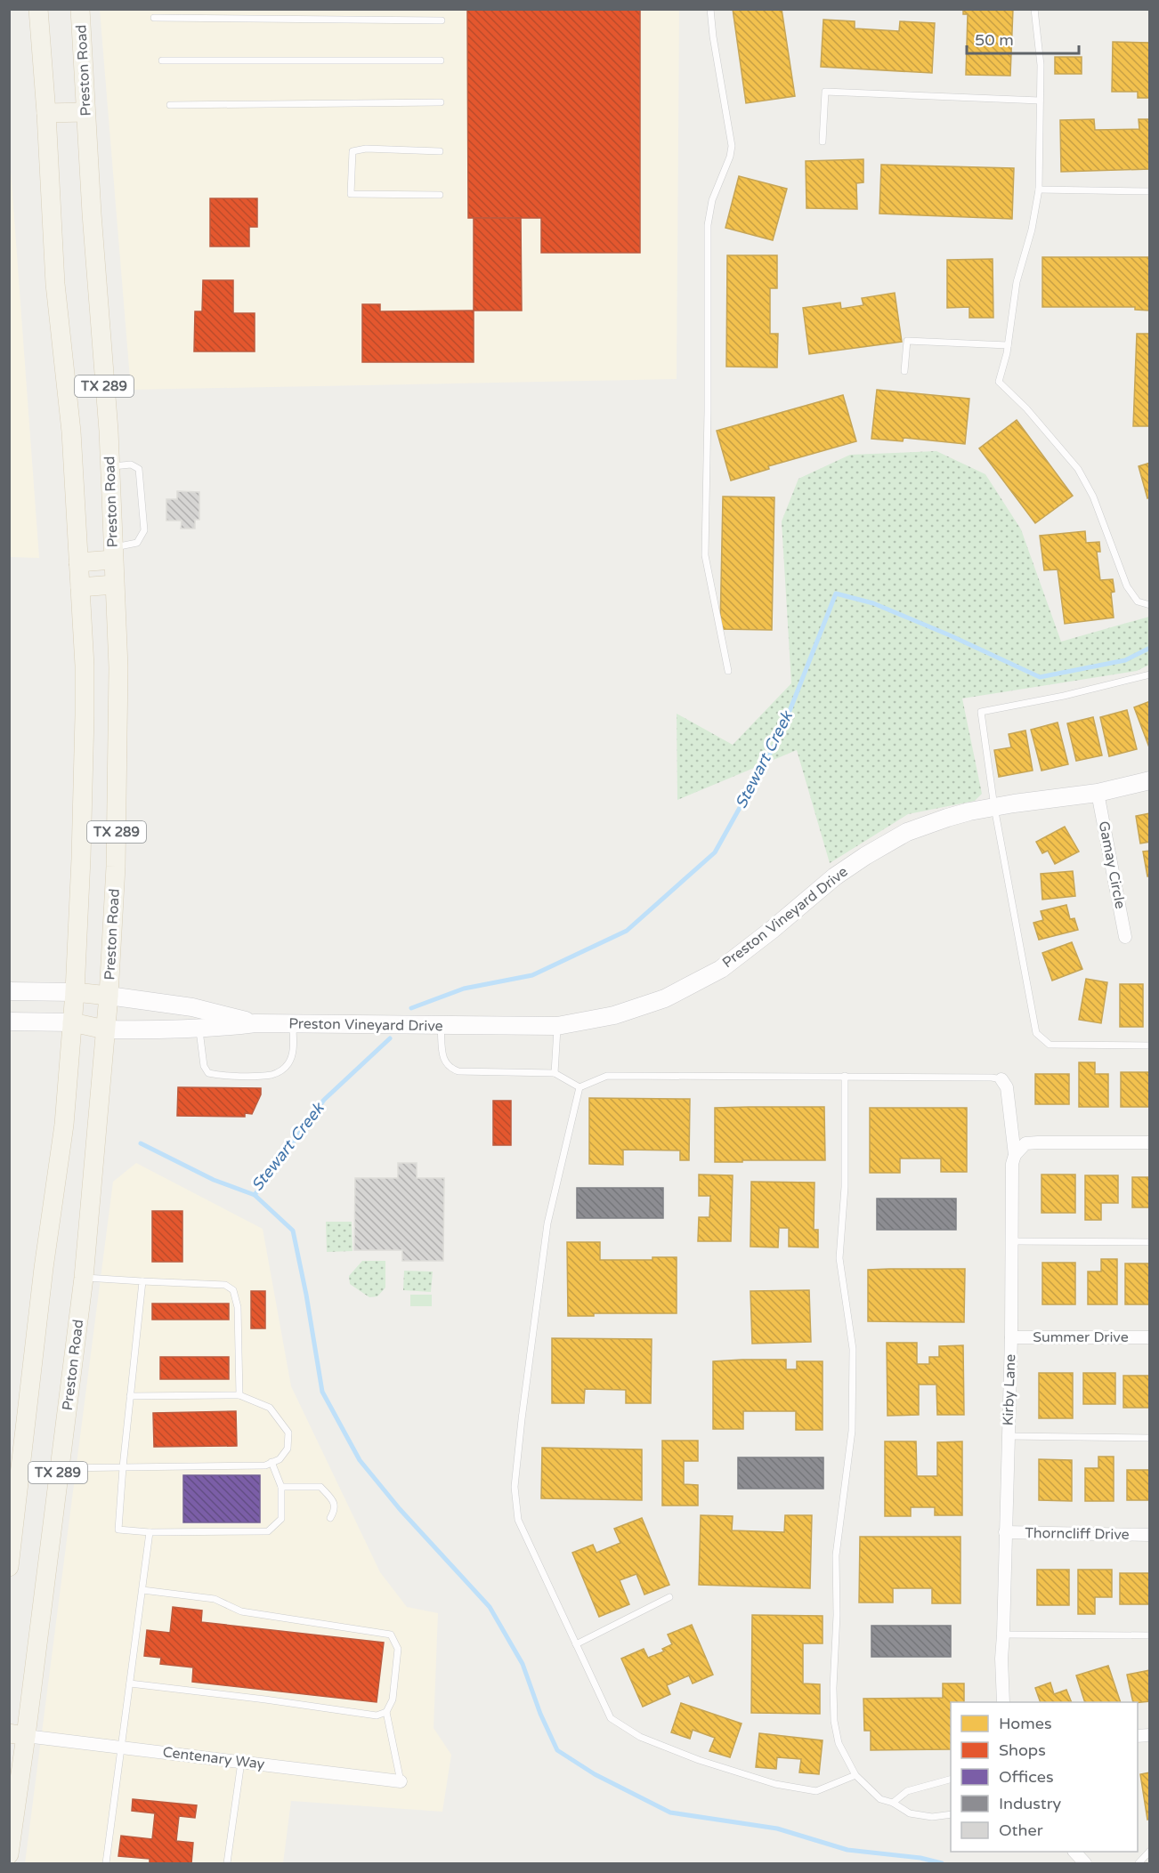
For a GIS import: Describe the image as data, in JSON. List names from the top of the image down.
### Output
{
  "streets": {
    "main road": ["Preston Road", "TX 289"],
    "street": [
      "Gamay Circle",
      "Preston Vineyard Drive",
      "Summer Drive",
      "Kirby Lane",
      "Thorncliff Drive",
      "Centenary Way"
    ]
  },
  "crossings": [
    ["Preston Road", "Preston Vineyard Drive"],
    ["Preston Road", "Centenary Way"],
    ["Gamay Circle", "Preston Vineyard Drive"],
    ["Summer Drive", "Kirby Lane"],
    ["Kirby Lane", "Thorncliff Drive"]
  ],
  "water": ["Stewart Creek"],
  "legend": [
    "Homes",
    "Shops",
    "Offices",
    "Industry",
    "Other"
  ],
  "scale_bar": "50 m"
}
